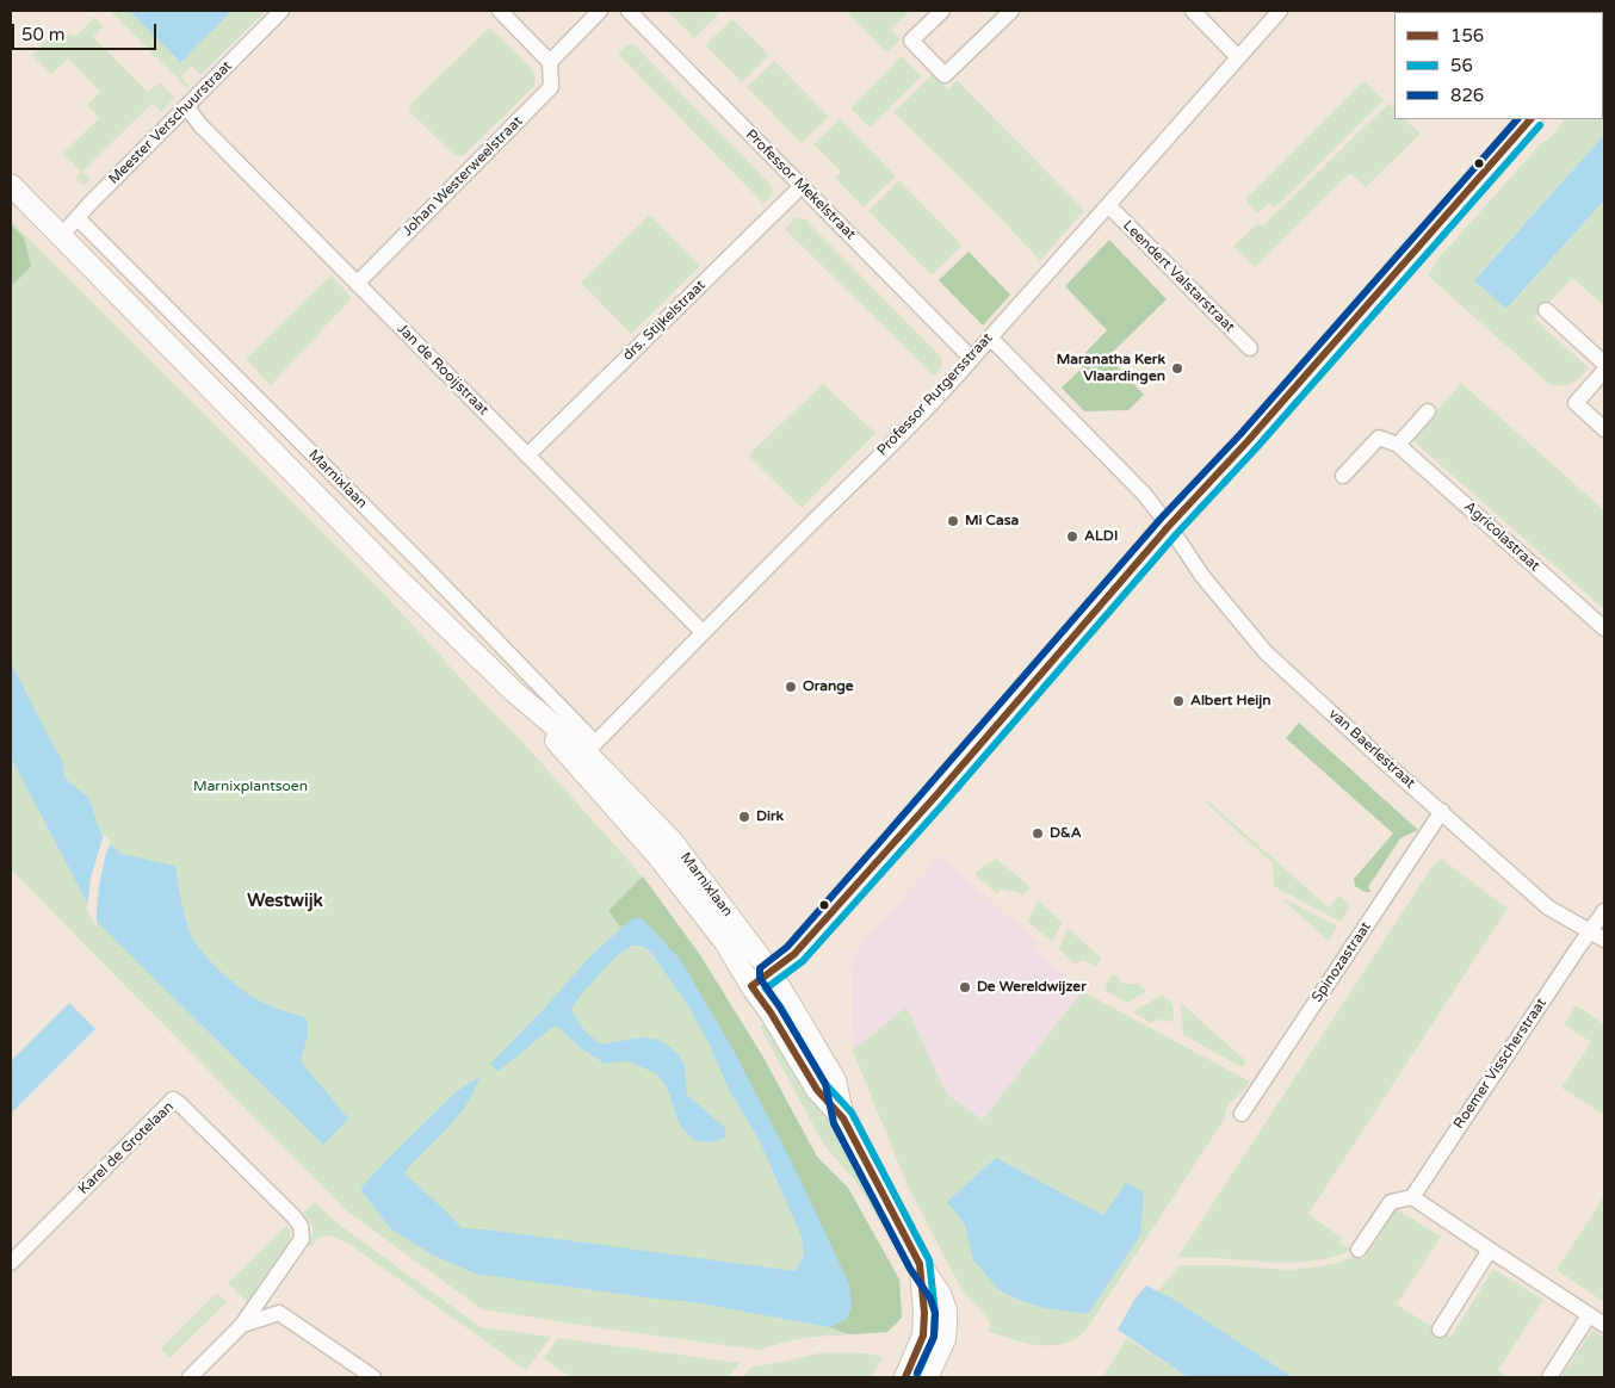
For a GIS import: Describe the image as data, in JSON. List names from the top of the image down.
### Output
{
  "streets": {
    "street": [
      "Meester Verschuurstraat",
      "Johan Westerweelstraat",
      "Professor Mekelstraat",
      "Leendert Valstarstraat",
      "drs. Stijkelstraat",
      "Jan de Rooijstraat",
      "Professor Rutgersstraat",
      "Marnixlaan",
      "Agricolastraat",
      "van Baerlestraat",
      "Spinozastraat",
      "Roemer Visscherstraat",
      "Karel de Grotelaan"
    ]
  },
  "crossings": [
    ["Meester Verschuurstraat", "Jan de Rooijstraat"],
    ["Meester Verschuurstraat", "Marnixlaan"],
    ["Johan Westerweelstraat", "Jan de Rooijstraat"],
    ["Professor Mekelstraat", "drs. Stijkelstraat"],
    ["Professor Mekelstraat", "Professor Rutgersstraat"],
    ["Leendert Valstarstraat", "Professor Rutgersstraat"],
    ["drs. Stijkelstraat", "Jan de Rooijstraat"],
    ["Jan de Rooijstraat", "Professor Rutgersstraat"],
    ["Professor Rutgersstraat", "Marnixlaan"],
    ["van Baerlestraat", "Spinozastraat"],
    ["van Baerlestraat", "Roemer Visscherstraat"]
  ],
  "districts": ["Westwijk"],
  "parks": ["Marnixplantsoen"],
  "places": [
    "Maranatha Kerk Vlaardingen",
    "Mi Casa",
    "ALDI",
    "Orange",
    "Albert Heijn",
    "Dirk",
    "D&A",
    "De Wereldwijzer"
  ],
  "lines": ["transit line 156", "transit line 826", "transit line 56"],
  "legend": ["156", "56", "826"],
  "scale_bar": "50 m"
}
